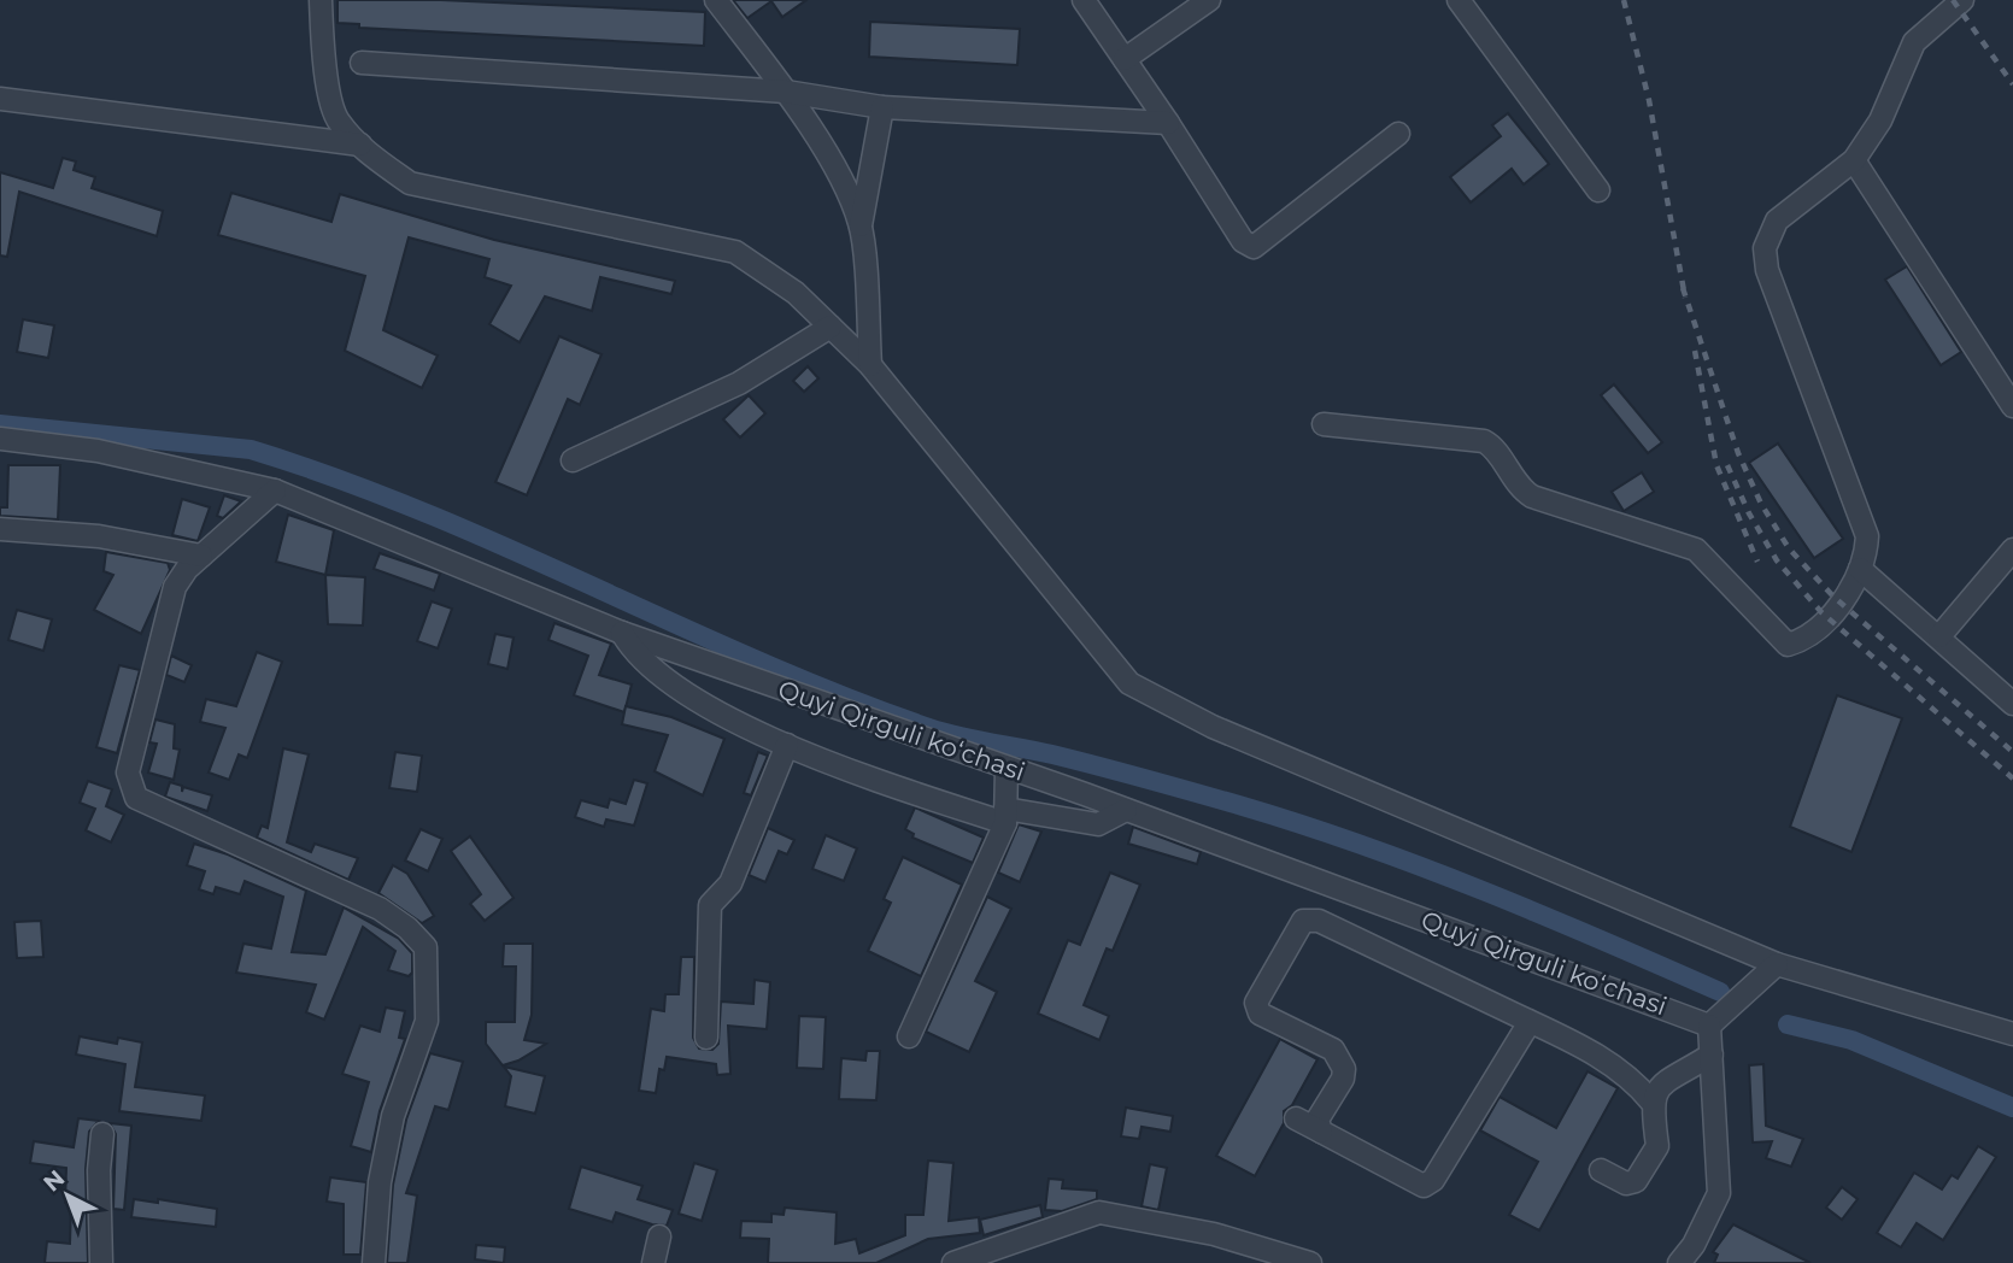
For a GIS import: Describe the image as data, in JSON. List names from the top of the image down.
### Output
{
  "streets": {
    "street": ["Quyi Qirguli koʻchasi"]
  },
  "north": "top left"
}
